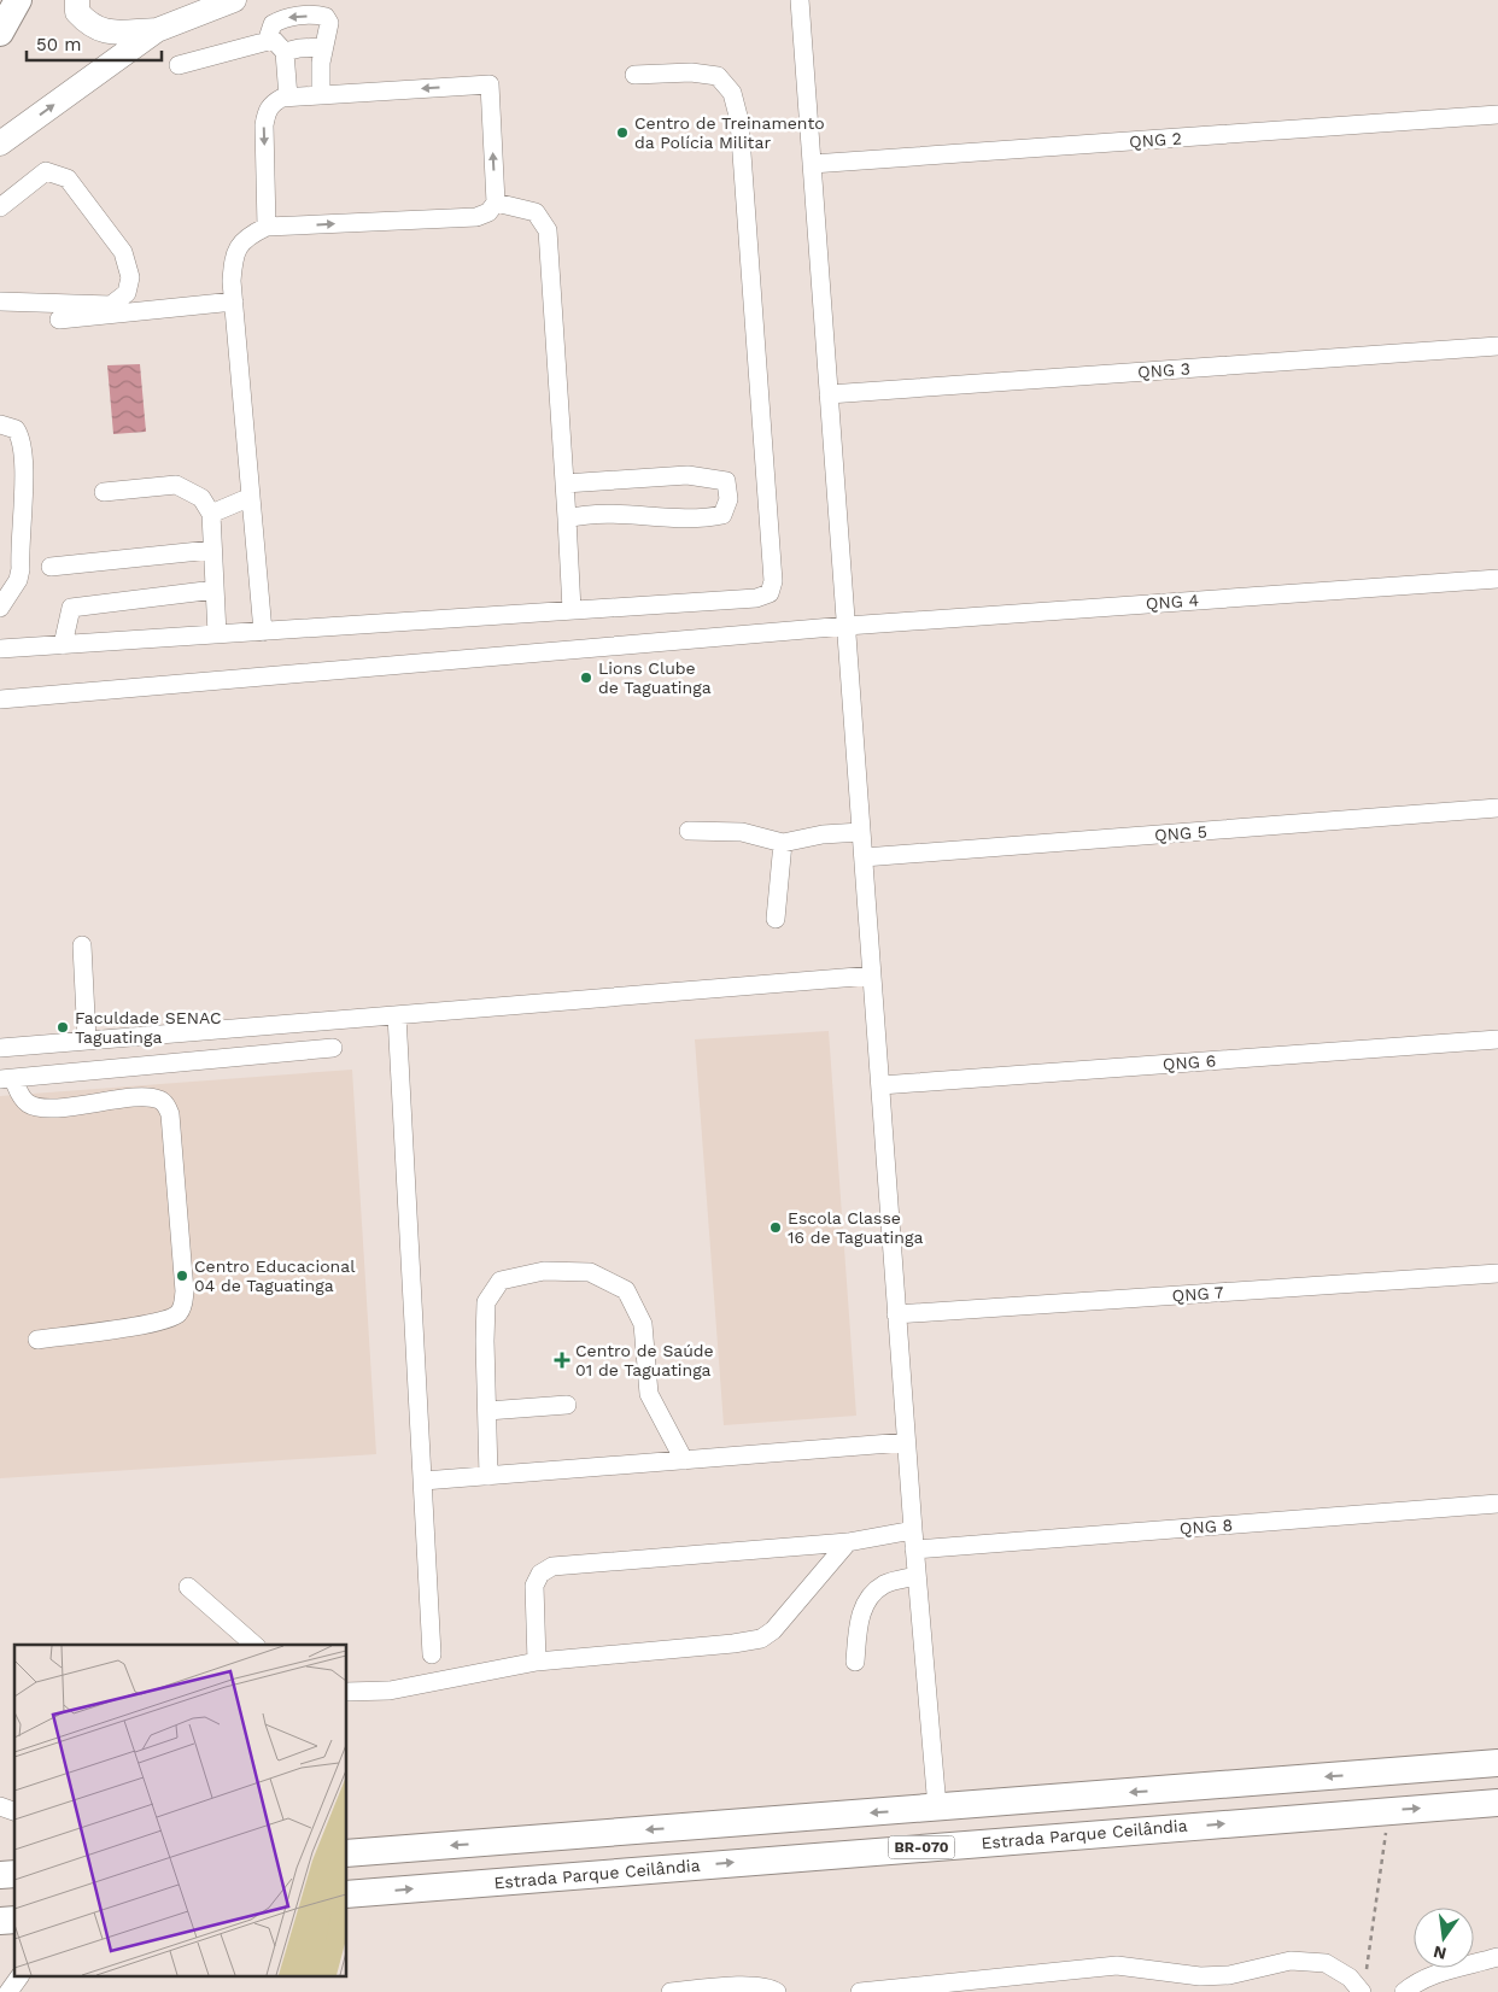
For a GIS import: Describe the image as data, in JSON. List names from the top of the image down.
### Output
{
  "streets": {
    "highway": ["Estrada Parque Ceilândia", "BR-070"],
    "street": [
      "QNG 2",
      "QNG 3",
      "QNG 4",
      "QNG 5",
      "QNG 6",
      "QNG 7",
      "QNG 8"
    ]
  },
  "places": {
    "other": [
      "Centro de Treinamento da Polícia Militar",
      "Lions Clube de Taguatinga",
      "Faculdade SENAC Taguatinga",
      "Escola Classe 16 de Taguatinga",
      "Centro Educacional 04 de Taguatinga"
    ],
    "health": ["Centro de Saúde 01 de Taguatinga"]
  },
  "scale_bar": "50 m",
  "north": "bottom"
}
